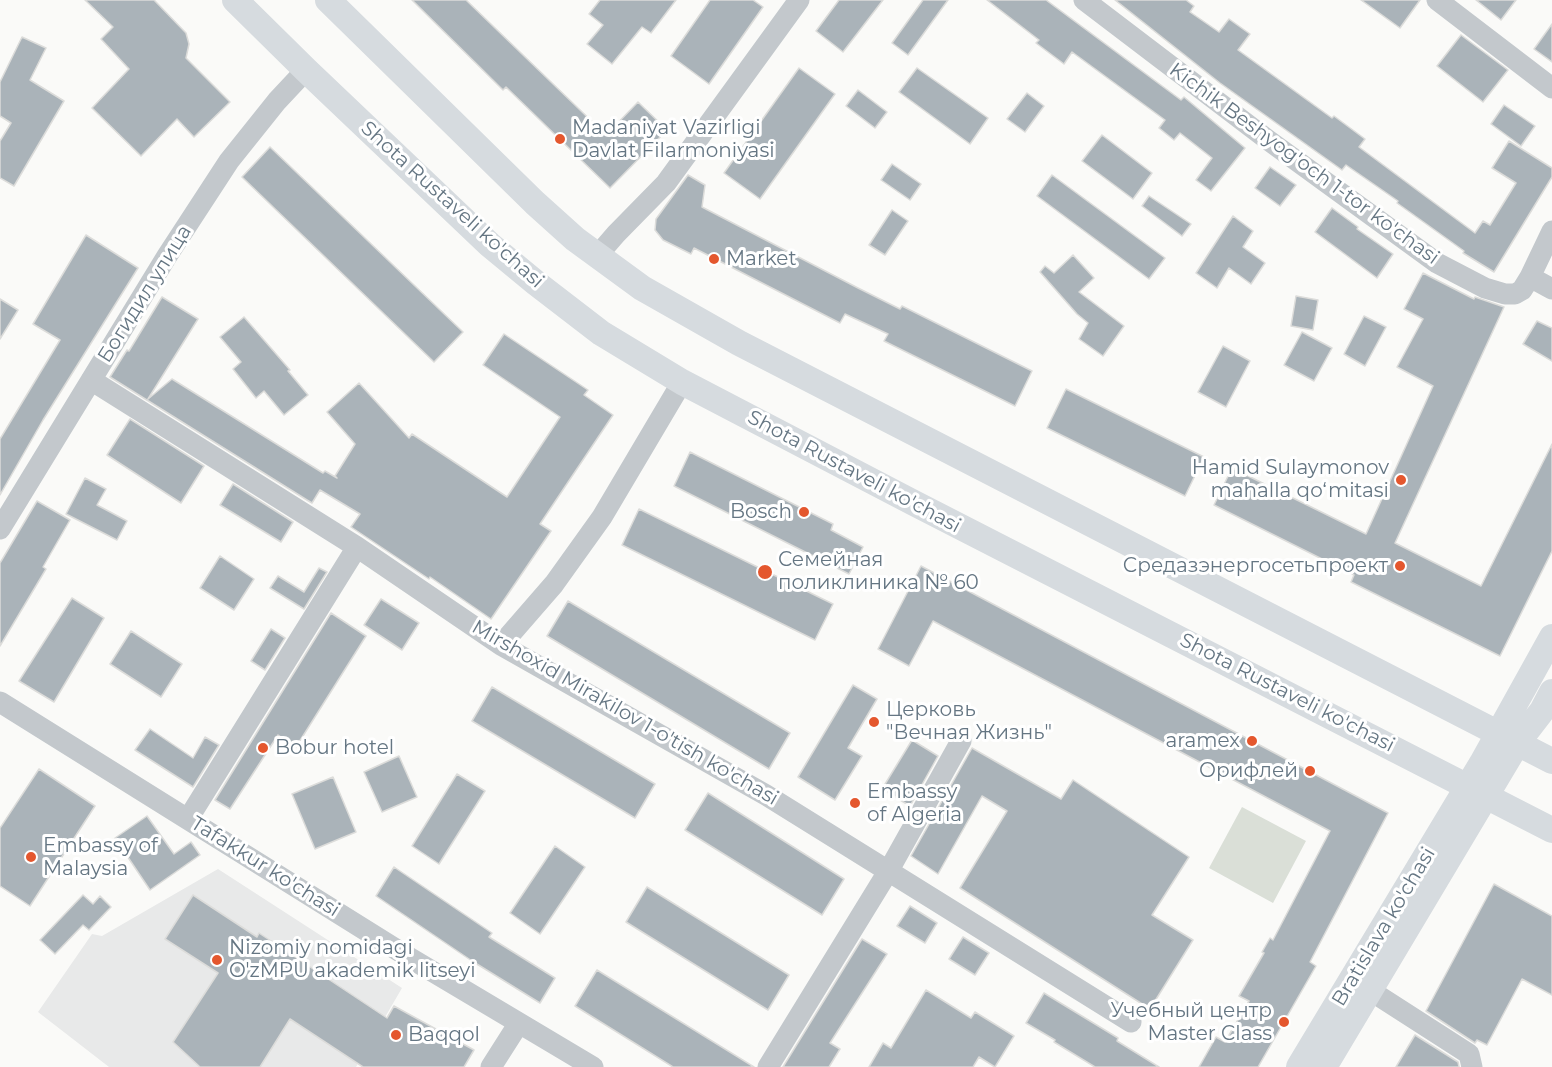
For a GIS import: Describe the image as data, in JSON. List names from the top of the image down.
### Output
{
  "streets": {
    "main road": ["Shota Rustaveli ko'chasi", "Bratislava ko'chasi"],
    "street": [
      "Kichik Beshyog'och 1-tor ko'chasi",
      "Богидил улица",
      "Mirshoxid Mirakilov 1-o'tish ko'chasi",
      "Tafakkur ko'chasi"
    ]
  },
  "crossings": [
    ["Shota Rustaveli ko'chasi", "Богидил улица"],
    ["Shota Rustaveli ko'chasi", "Bratislava ko'chasi"],
    ["Богидил улица", "Mirshoxid Mirakilov 1-o'tish ko'chasi"]
  ],
  "places": [
    "Madaniyat Vazirligi Davlat Filarmoniyasi",
    "Market",
    "Hamid Sulaymonov mahalla qoʻmitasi",
    "Bosch",
    "Средазэнергосетьпроект",
    "Семейная поликлиника № 60",
    "Церковь \"Вечная Жизнь\"",
    "aramex",
    "Bobur hotel",
    "Орифлей",
    "Embassy of Algeria",
    "Embassy of Malaysia",
    "Nizomiy nomidagi O'zMPU akademik litseyi",
    "Учебный центр Master Class",
    "Baqqol"
  ]
}
